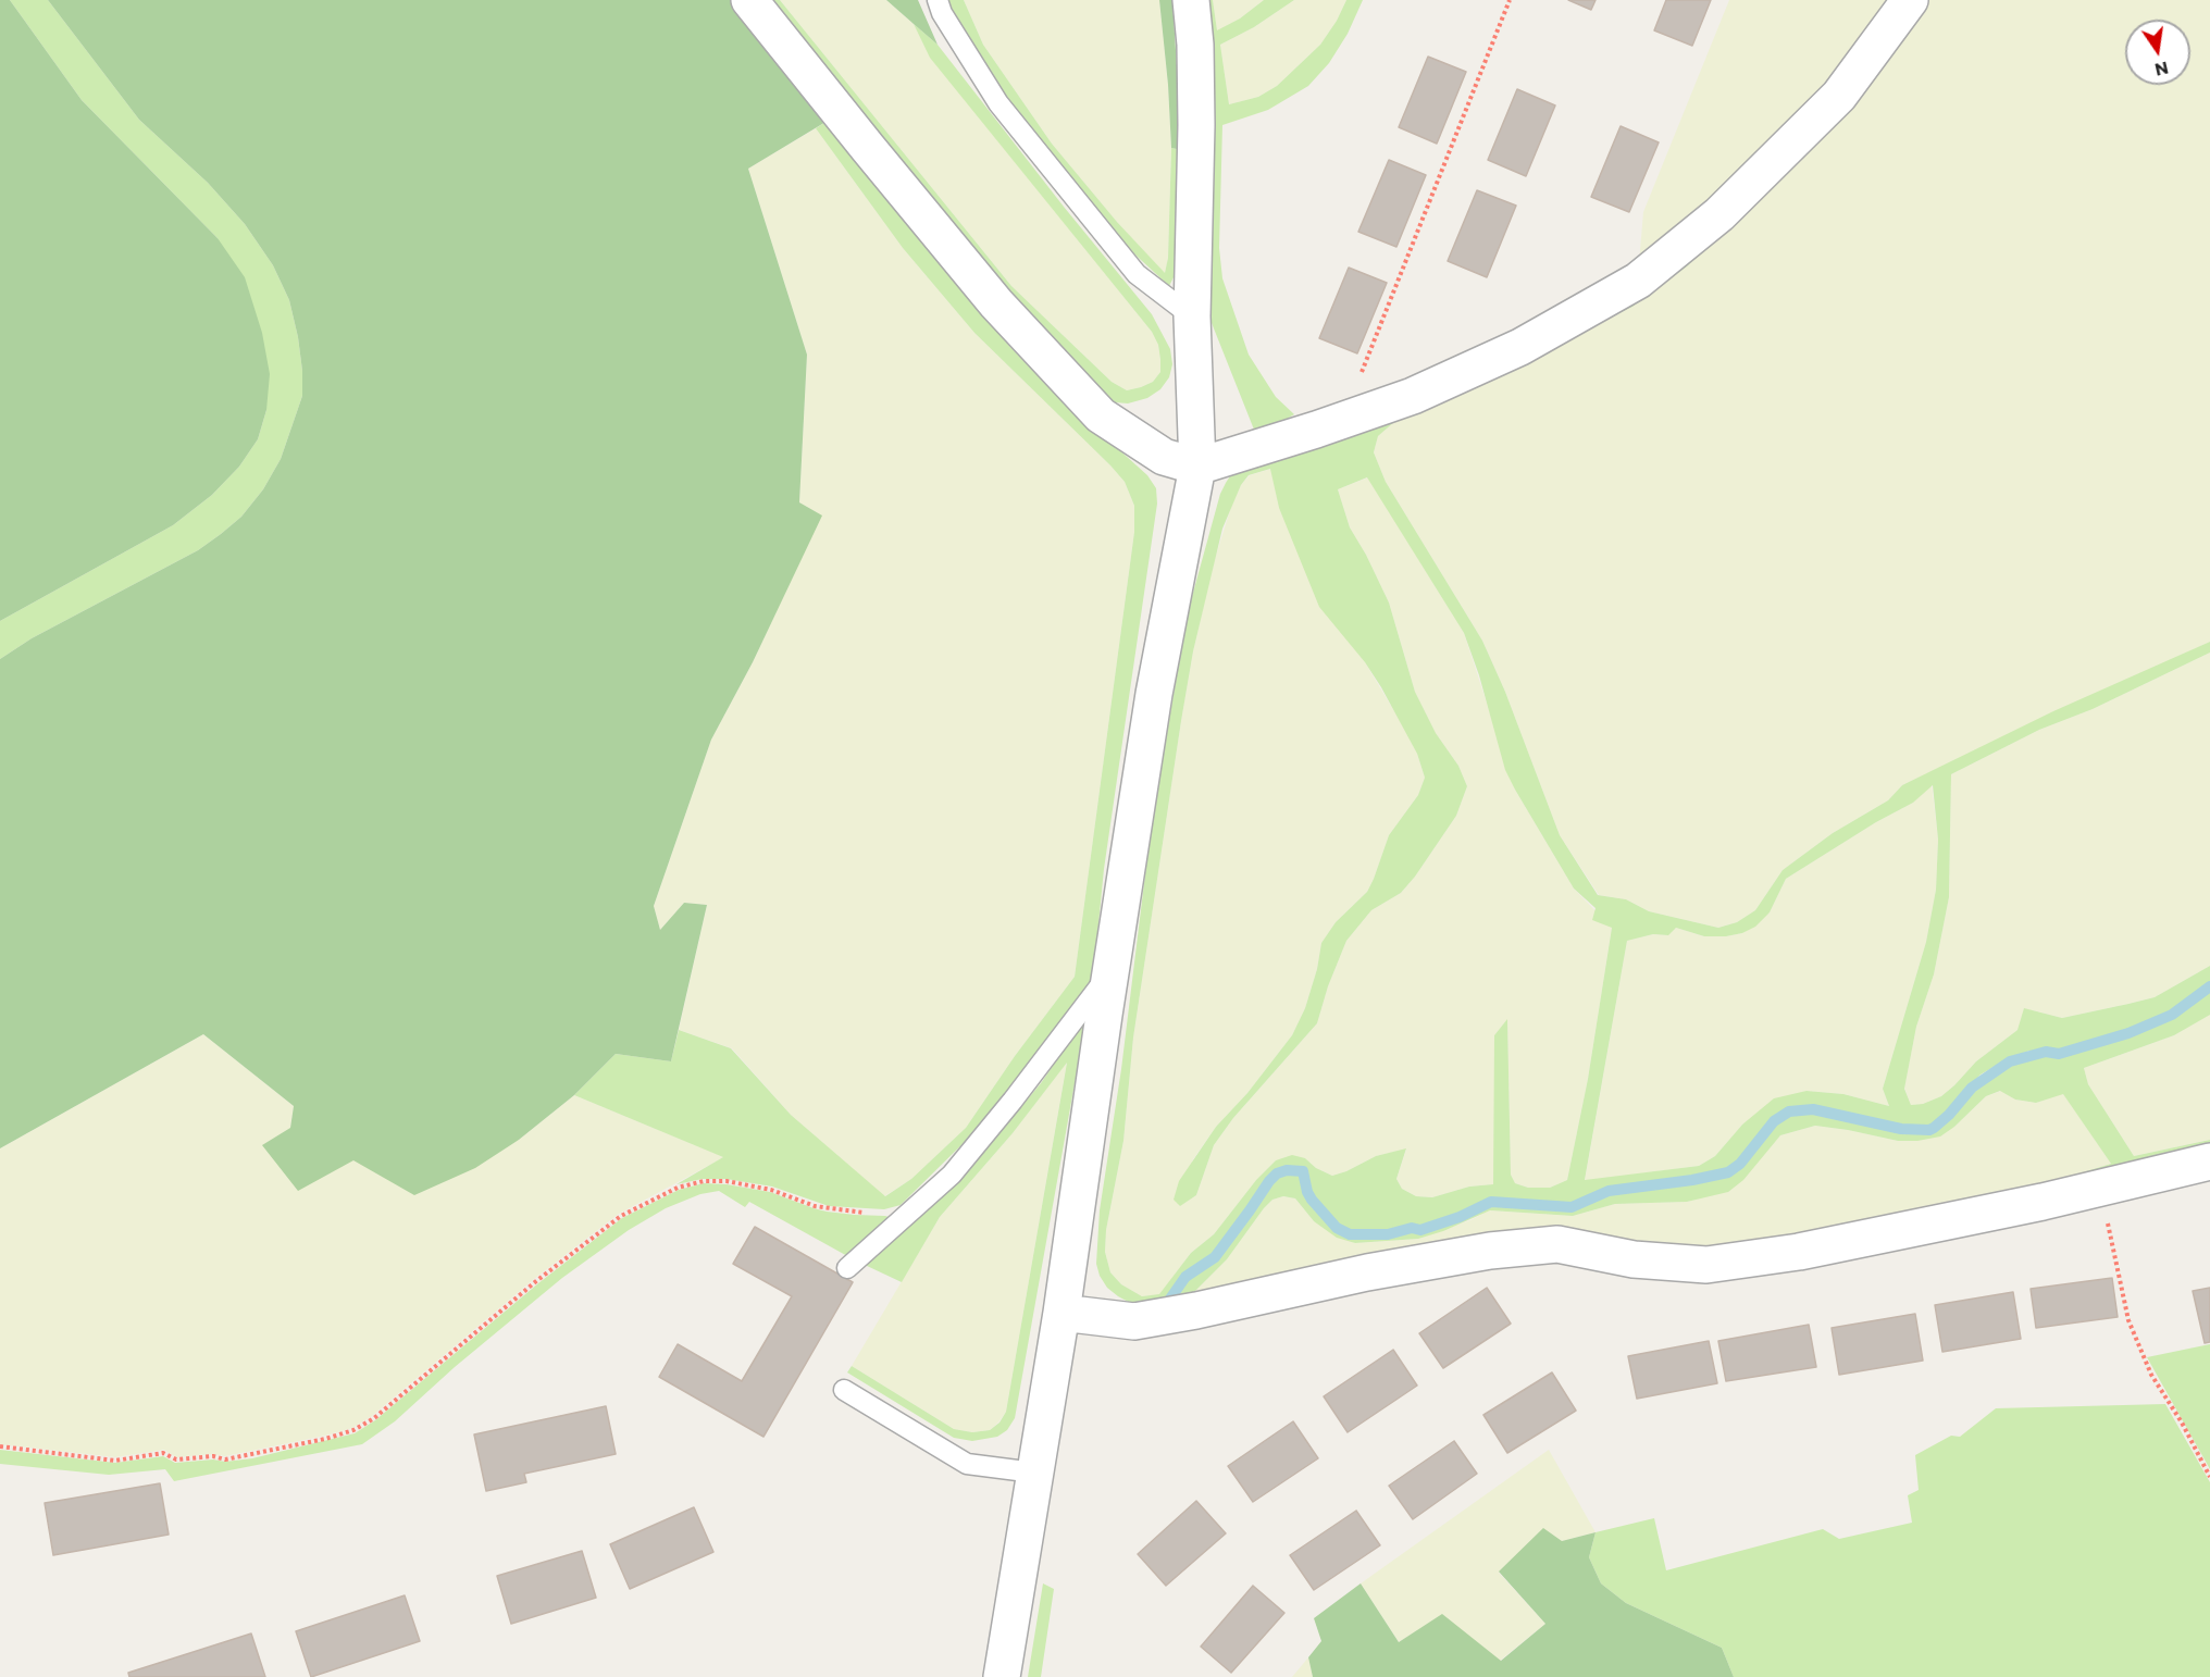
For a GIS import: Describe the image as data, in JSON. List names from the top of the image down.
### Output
{
  "north": "bottom"
}
